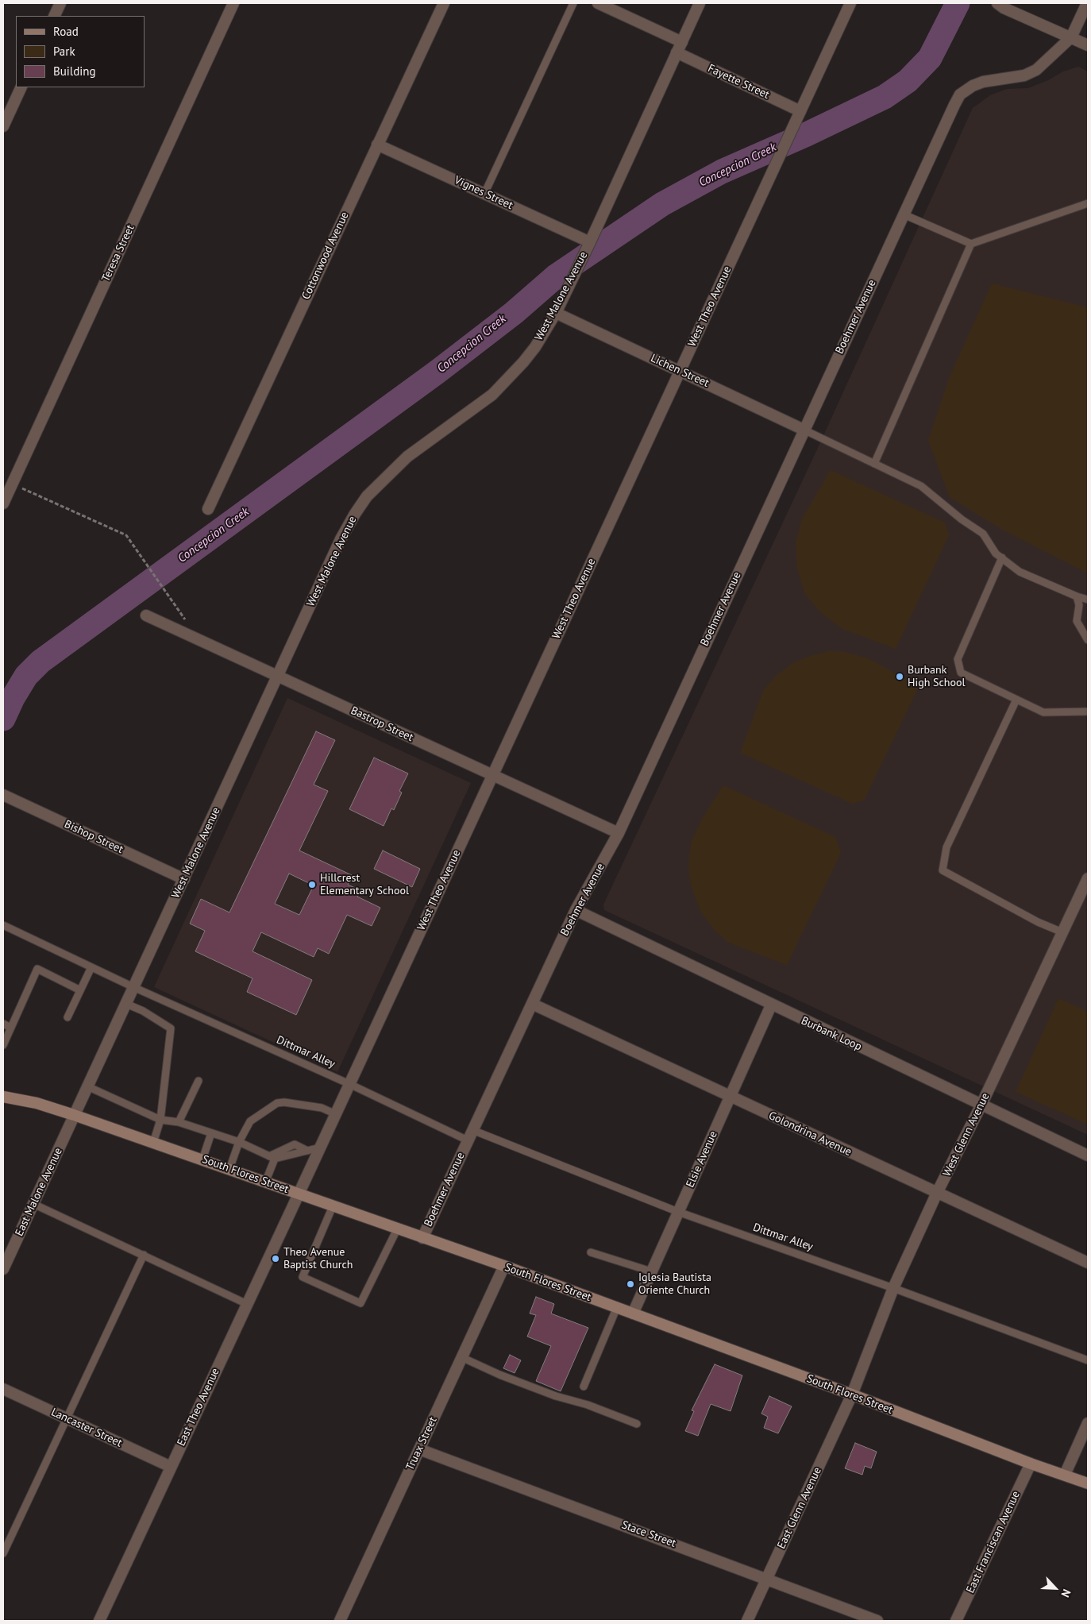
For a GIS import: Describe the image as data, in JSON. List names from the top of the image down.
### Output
{
  "streets": {
    "main road": ["South Flores Street"],
    "street": [
      "Fayette Street",
      "Vignes Street",
      "Teresa Street",
      "Cottonwood Avenue",
      "West Malone Avenue",
      "West Theo Avenue",
      "Boehmer Avenue",
      "Lichen Street",
      "Bastrop Street",
      "Bishop Street",
      "Burbank Loop",
      "Golondrina Avenue",
      "West Glenn Avenue",
      "Elsie Avenue",
      "East Malone Avenue",
      "East Theo Avenue",
      "Lancaster Street",
      "Truax Street",
      "East Glenn Avenue",
      "Stace Street",
      "East Franciscan Avenue"
    ],
    "lane": ["Dittmar Alley"]
  },
  "crossings": [
    ["Fayette Street", "West Malone Avenue"],
    ["Fayette Street", "West Theo Avenue"],
    ["Vignes Street", "Cottonwood Avenue"],
    ["Vignes Street", "West Malone Avenue"],
    ["West Malone Avenue", "Lichen Street"],
    ["West Malone Avenue", "Bastrop Street"],
    ["West Malone Avenue", "Bishop Street"],
    ["West Malone Avenue", "Dittmar Alley"],
    ["West Malone Avenue", "South Flores Street"],
    ["West Malone Avenue", "East Malone Avenue"],
    ["West Theo Avenue", "Lichen Street"],
    ["West Theo Avenue", "Bastrop Street"],
    ["West Theo Avenue", "Dittmar Alley"],
    ["West Theo Avenue", "South Flores Street"],
    ["West Theo Avenue", "East Theo Avenue"],
    ["Boehmer Avenue", "Lichen Street"],
    ["Boehmer Avenue", "Bastrop Street"],
    ["Boehmer Avenue", "Burbank Loop"],
    ["Boehmer Avenue", "Dittmar Alley"],
    ["Boehmer Avenue", "Golondrina Avenue"],
    ["Boehmer Avenue", "South Flores Street"],
    ["Burbank Loop", "West Glenn Avenue"],
    ["Burbank Loop", "Elsie Avenue"],
    ["Dittmar Alley", "West Glenn Avenue"],
    ["Dittmar Alley", "Elsie Avenue"],
    ["Golondrina Avenue", "West Glenn Avenue"],
    ["Golondrina Avenue", "Elsie Avenue"],
    ["West Glenn Avenue", "South Flores Street"],
    ["West Glenn Avenue", "East Glenn Avenue"],
    ["Elsie Avenue", "South Flores Street"],
    ["South Flores Street", "East Malone Avenue"],
    ["South Flores Street", "East Theo Avenue"],
    ["South Flores Street", "Truax Street"],
    ["South Flores Street", "East Glenn Avenue"],
    ["South Flores Street", "East Franciscan Avenue"],
    ["East Theo Avenue", "Lancaster Street"],
    ["Truax Street", "Stace Street"],
    ["East Glenn Avenue", "Stace Street"]
  ],
  "water": ["Concepcion Creek"],
  "places": [
    "Burbank High School",
    "Hillcrest Elementary School",
    "Theo Avenue Baptist Church",
    "Iglesia Bautista Oriente Church"
  ],
  "legend": ["Road", "Park", "Building"],
  "north": "bottom right"
}
